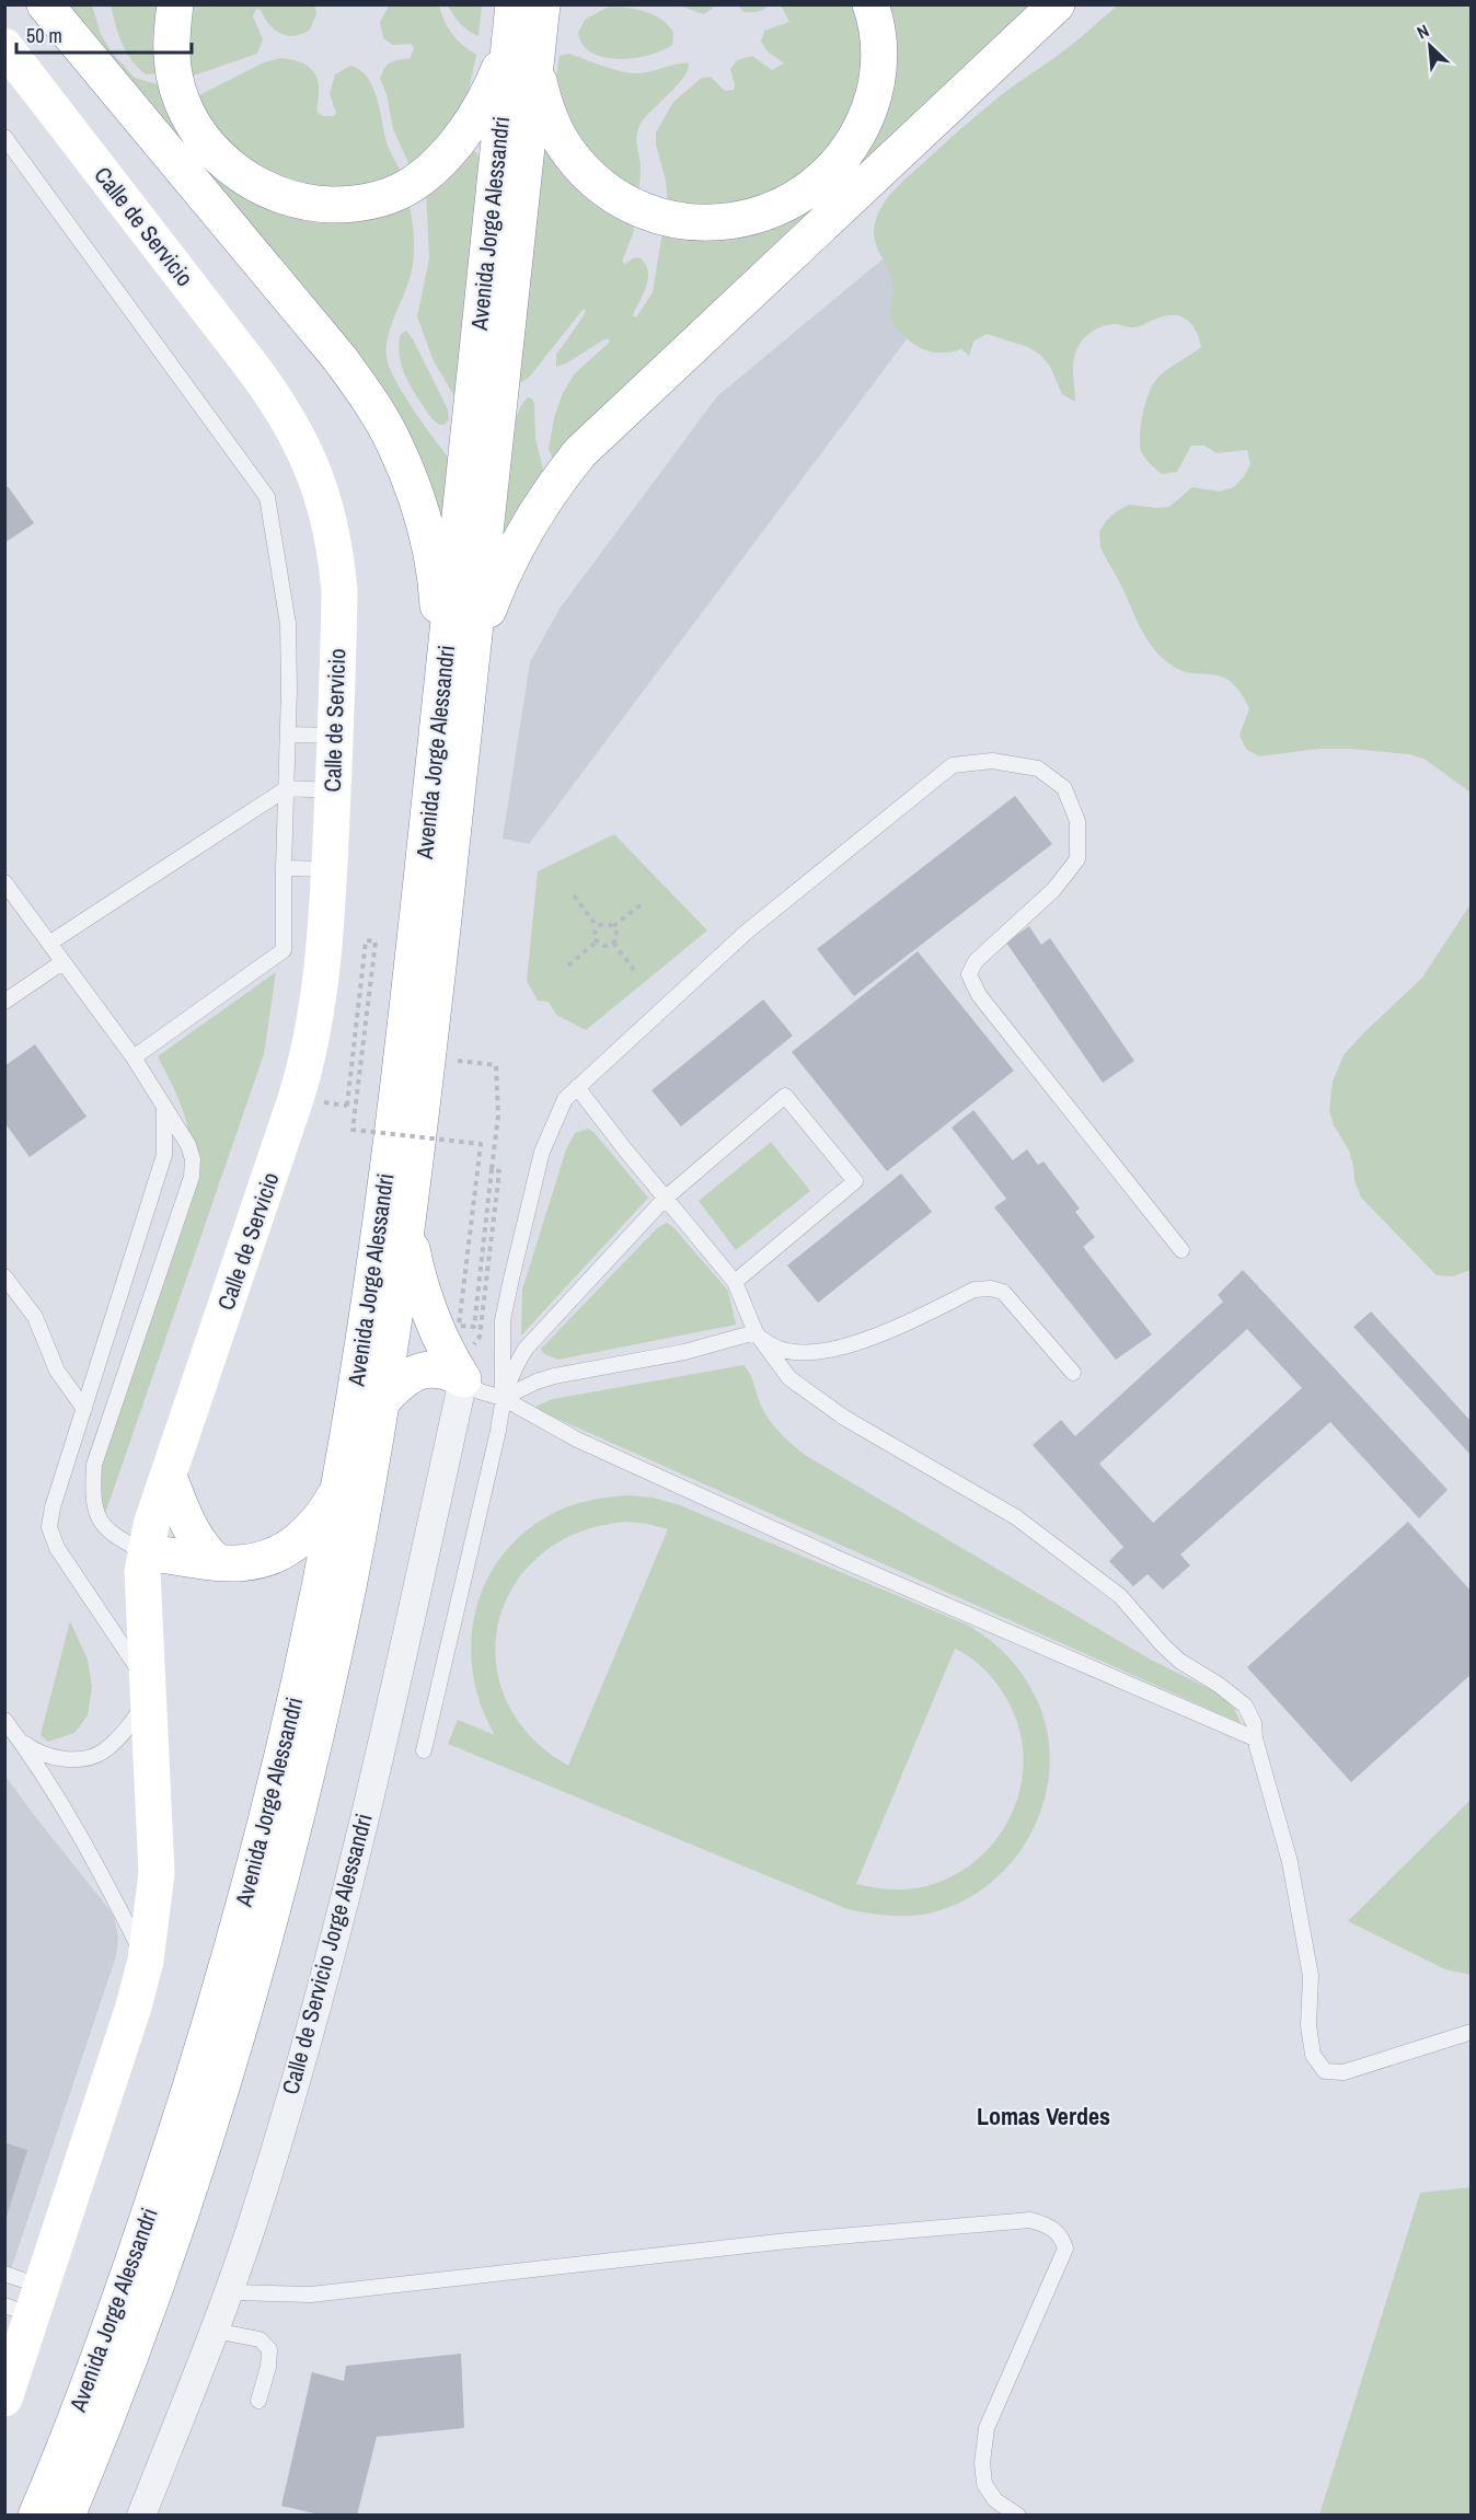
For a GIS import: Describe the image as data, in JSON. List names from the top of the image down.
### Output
{
  "streets": {
    "main road": ["Avenida Jorge Alessandri", "Calle de Servicio"],
    "street": ["Calle de Servicio Jorge Alessandri"]
  },
  "districts": ["Lomas Verdes"],
  "scale_bar": "50 m",
  "north": "top left"
}
